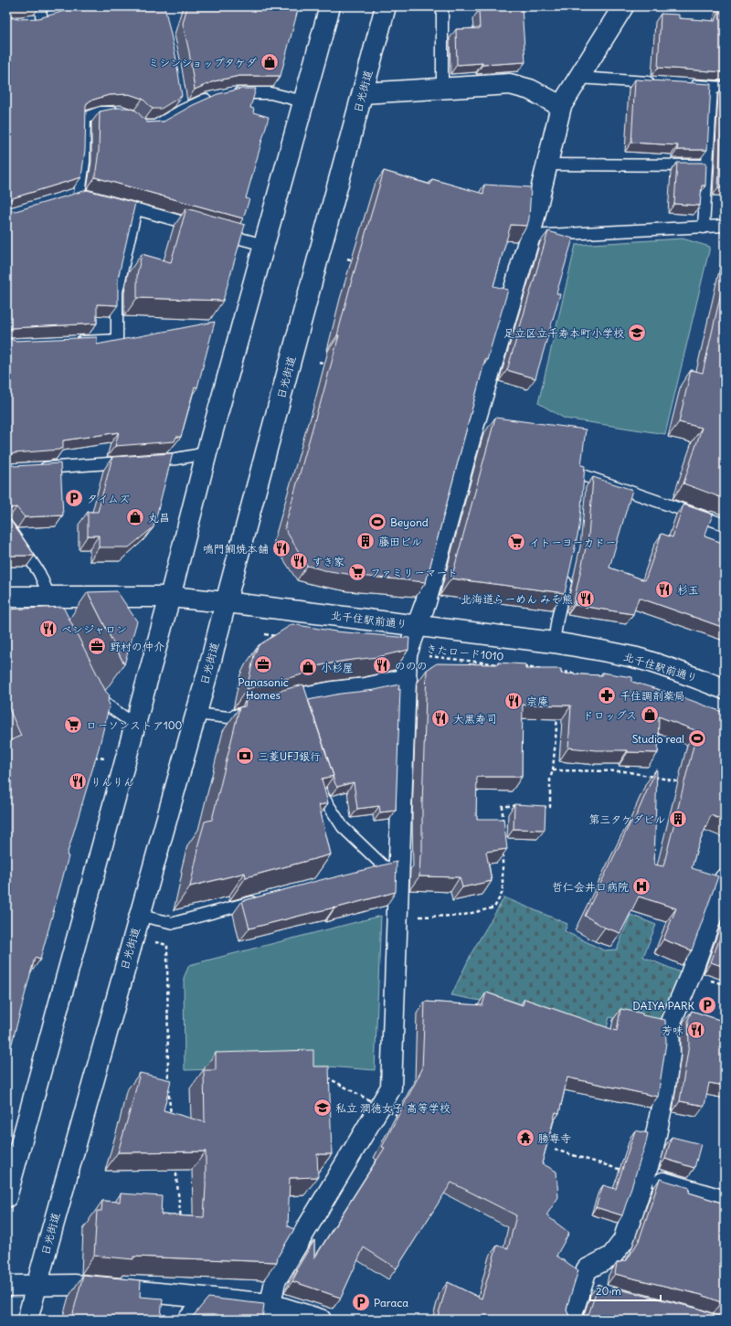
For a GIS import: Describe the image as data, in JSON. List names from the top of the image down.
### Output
{
  "streets": {
    "main road": ["日光街道", "北千住駅前通り"],
    "path": ["きたロード1010"]
  },
  "crossings": [
    ["日光街道", "北千住駅前通り"]
  ],
  "places": {
    "shop": [
      "ミシンショップタケダ",
      "丸昌",
      "小杉屋",
      "ドロッグス"
    ],
    "school or university": ["足立区立千寿本町小学校", "私立 潤徳女子 高等学校"],
    "parking": ["タイムズ", "DAIYA PARK", "Paraca"],
    "sports": ["Beyond", "Studio real"],
    "building": ["藤田ビル", "第三タケダビル"],
    "supermarket": ["イトーヨーカドー", "ファミリーマート", "ローソンストア100"],
    "restaurant": [
      "鳴門鯛焼本舗",
      "すき家",
      "杉玉",
      "北海道らーめん みそ熊",
      "ベンジャロン",
      "ののの",
      "宗庵",
      "大黒寿司",
      "りんりん",
      "芳味"
    ],
    "office": ["野村の仲介", "Panasonic Homes"],
    "pharmacy": ["千住調剤薬局"],
    "bank": ["三菱UFJ銀行"],
    "hospital": ["哲仁会井口病院"],
    "temple": ["勝専寺"]
  },
  "scale_bar": "20 m"
}
